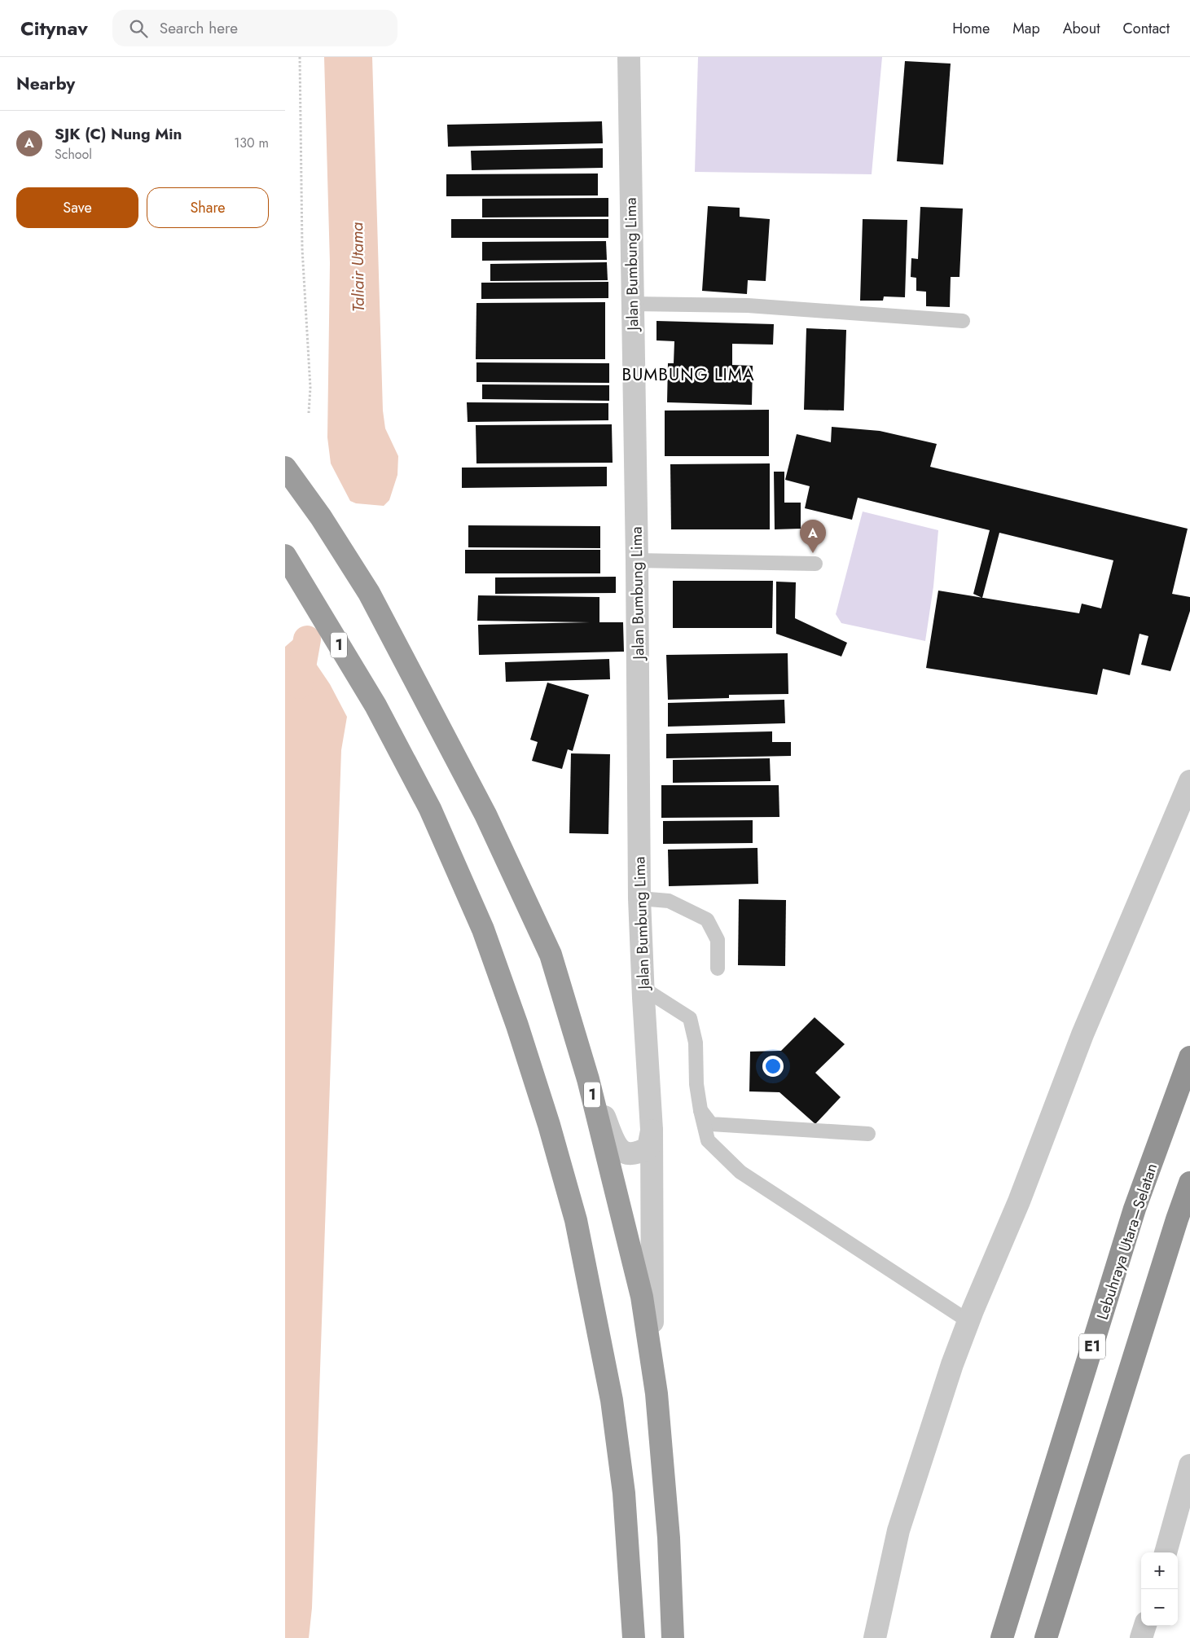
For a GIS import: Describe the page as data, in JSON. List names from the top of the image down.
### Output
{
  "streets": {
    "highway": ["1", "Lebuhraya Utara–Selatan", "E1"],
    "street": ["Jalan Bumbung Lima"]
  },
  "districts": ["BUMBUNG LIMA"],
  "water": ["Taliair Utama"],
  "page": {
    "header": "Citynav",
    "search": "Search here",
    "nav": [
      "Home",
      "Map",
      "About",
      "Contact"
    ],
    "heading": "Nearby",
    "list": [
      {
        "mark": "A",
        "name": "SJK (C) Nung Min",
        "note": "School",
        "value": "130 m"
      }
    ],
    "buttons": ["Save", "Share"],
    "pins": "A",
    "map_buttons": ["+", "−"]
  }
}
